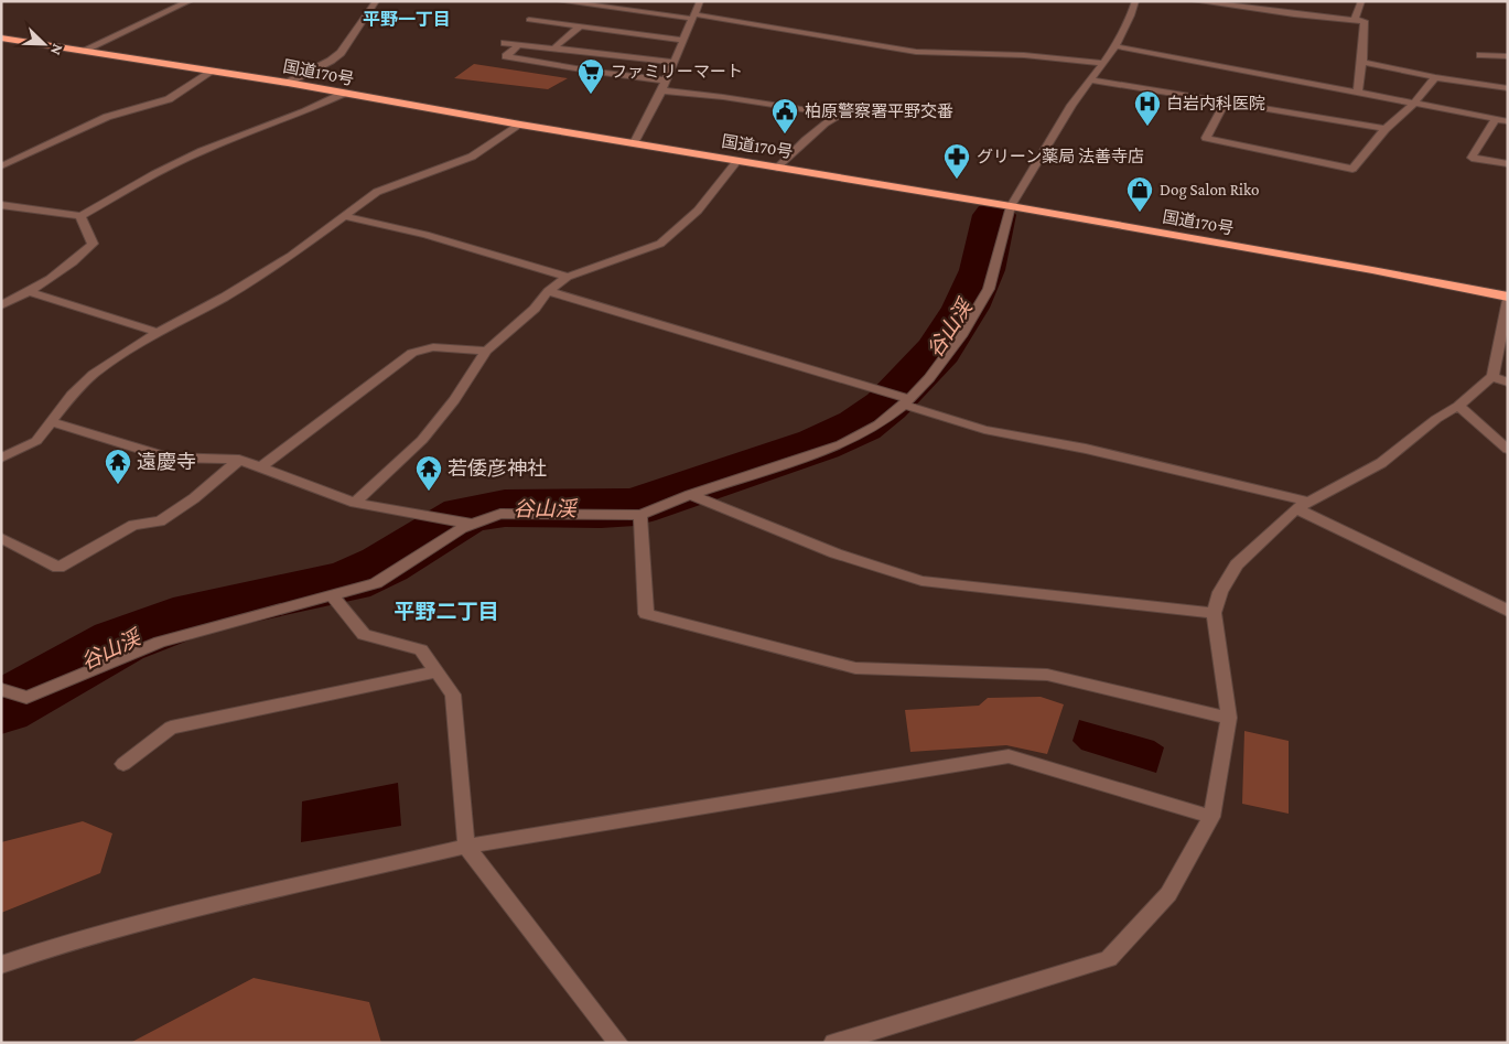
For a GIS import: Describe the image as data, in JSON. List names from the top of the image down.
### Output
{
  "streets": {
    "highway": ["国道170号"]
  },
  "districts": ["平野一丁目", "平野二丁目"],
  "water": ["谷山渓"],
  "places": {
    "supermarket": ["ファミリーマート"],
    "hospital": ["白岩内科医院"],
    "public building": ["柏原警察署平野交番"],
    "pharmacy": ["グリーン薬局 法善寺店"],
    "shop": ["Dog Salon Riko"],
    "temple": ["遠慶寺", "若倭彦神社"]
  },
  "north": "bottom right"
}
